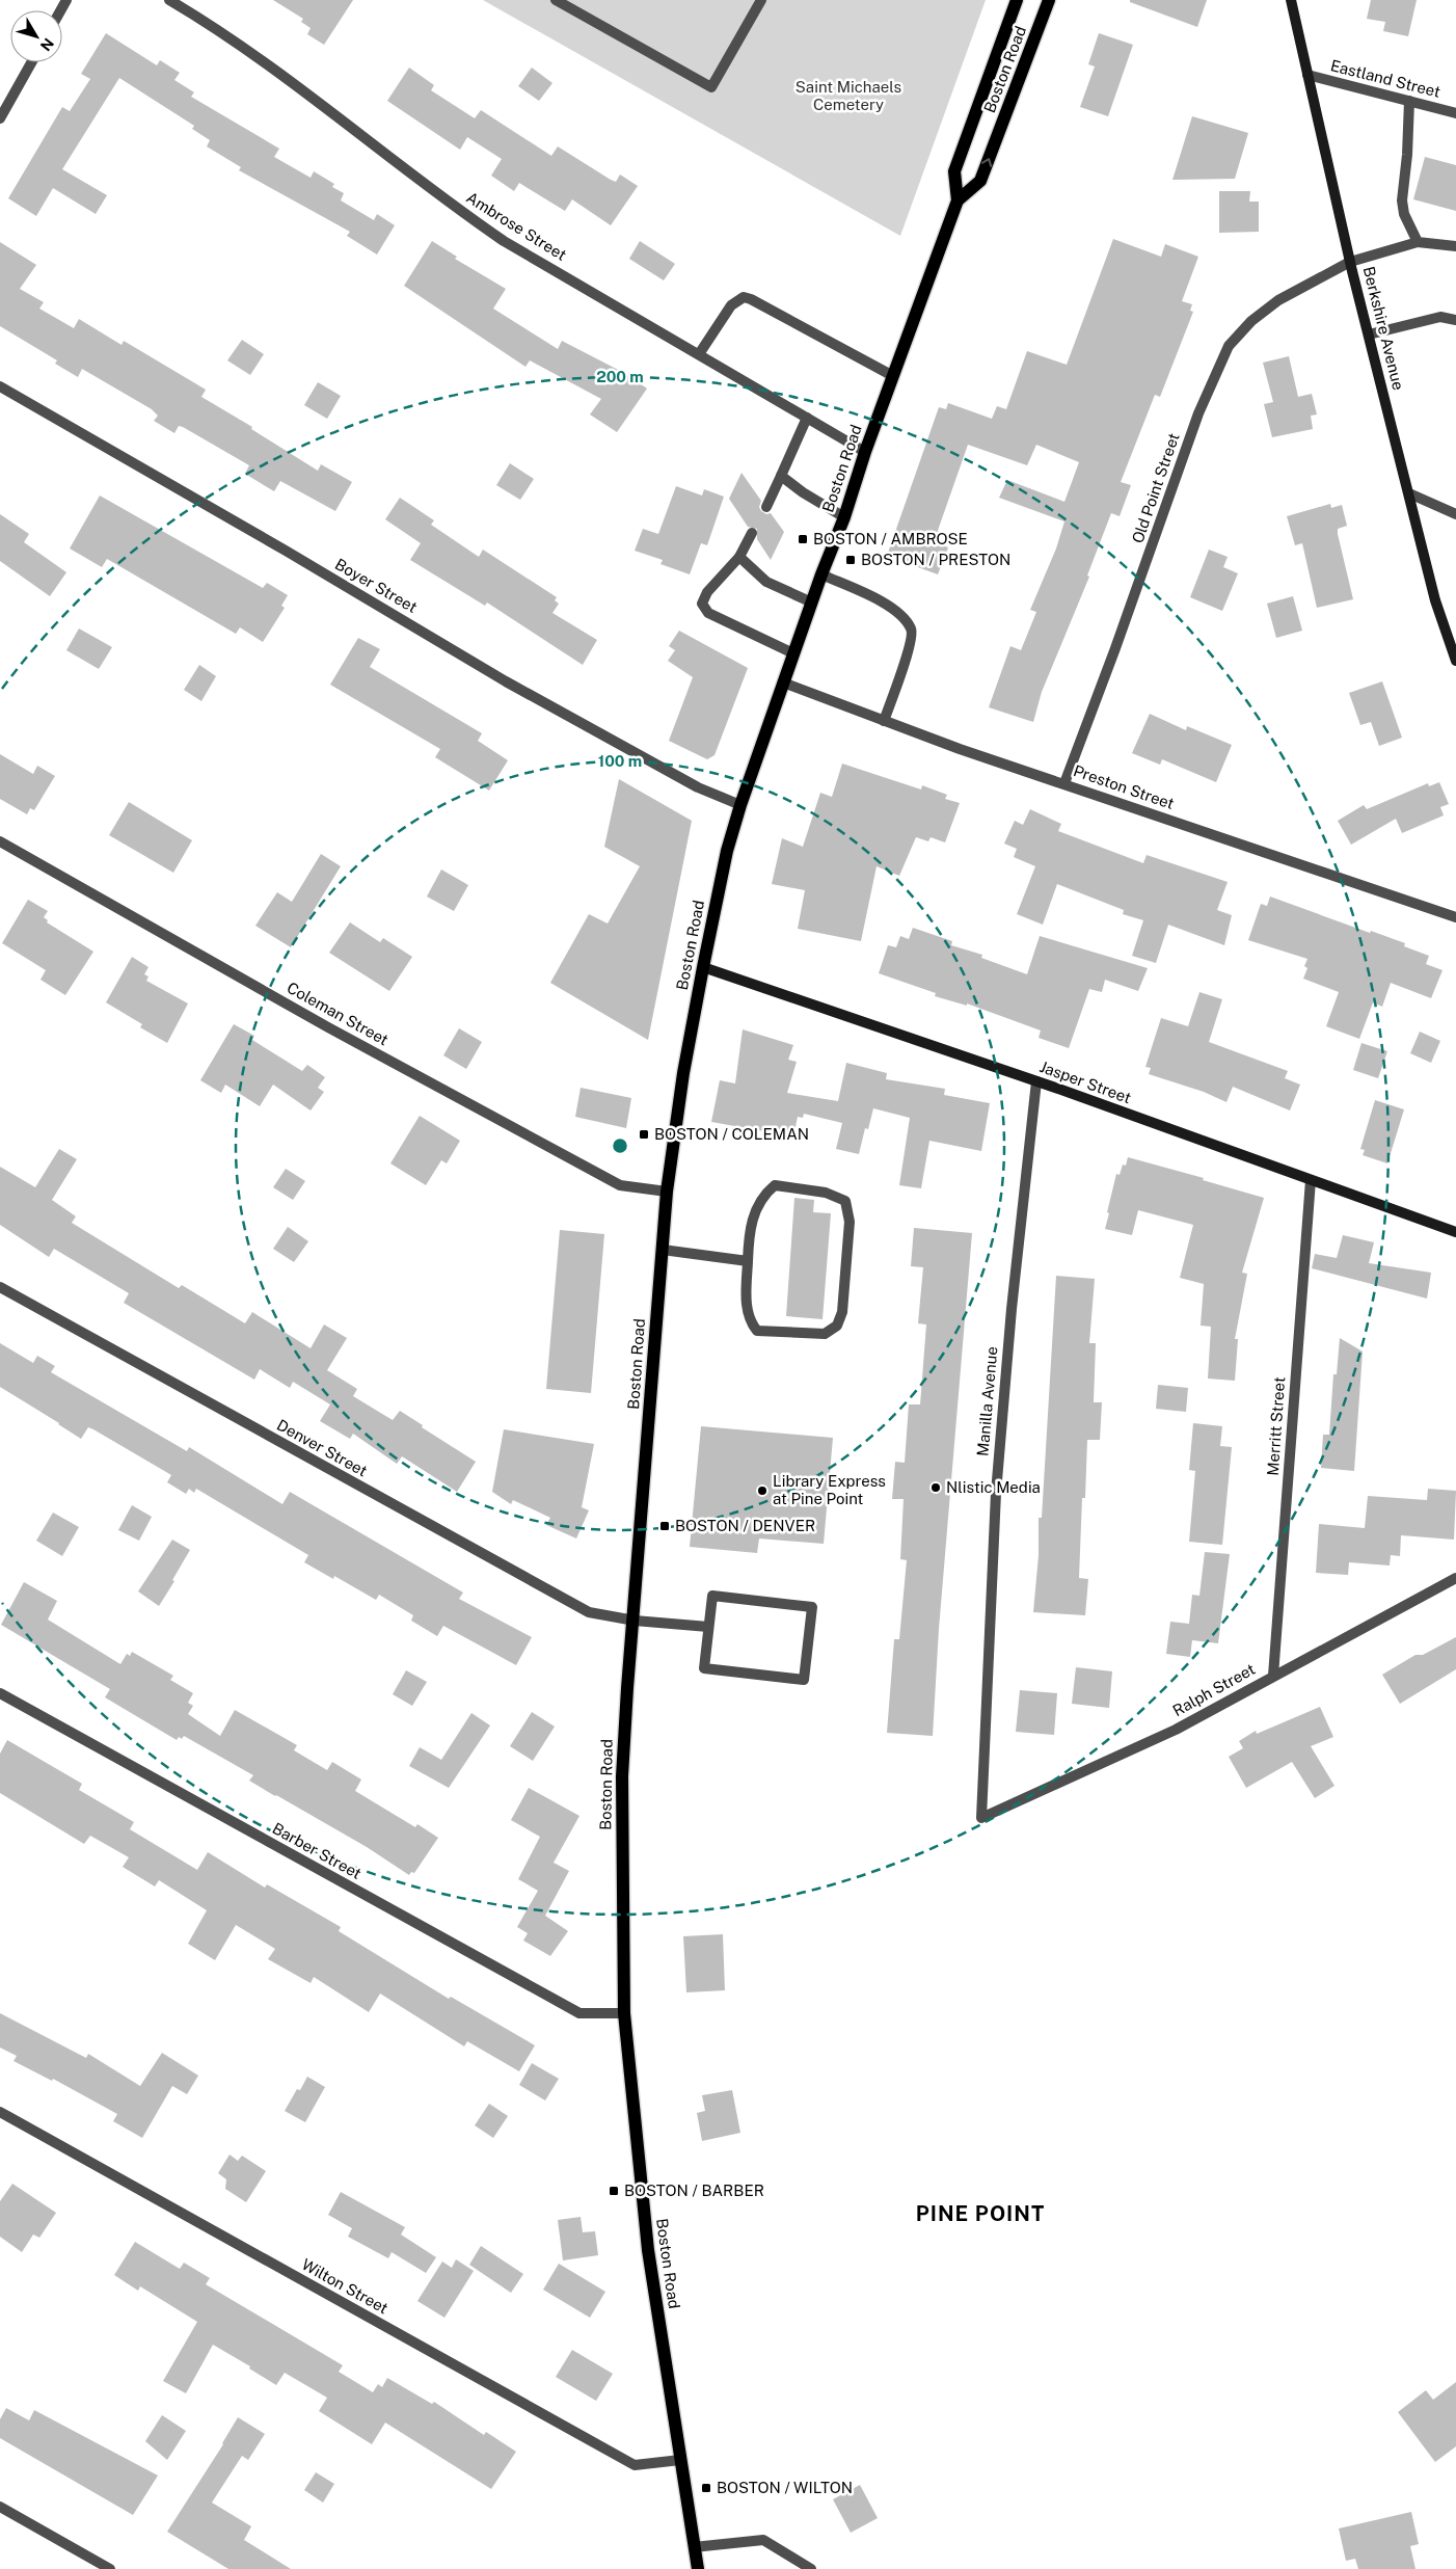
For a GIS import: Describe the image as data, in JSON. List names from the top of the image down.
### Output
{
  "streets": {
    "main road": ["Boston Road", "Berkshire Avenue", "Jasper Street"],
    "street": [
      "Eastland Street",
      "Ambrose Street",
      "Old Point Street",
      "Boyer Street",
      "Preston Street",
      "Coleman Street",
      "Manilla Avenue",
      "Merritt Street",
      "Denver Street",
      "Ralph Street",
      "Barber Street",
      "Wilton Street"
    ]
  },
  "crossings": [
    ["Boston Road", "Ambrose Street"],
    ["Boston Road", "Boyer Street"],
    ["Boston Road", "Preston Street"],
    ["Boston Road", "Coleman Street"],
    ["Boston Road", "Jasper Street"],
    ["Boston Road", "Denver Street"],
    ["Boston Road", "Barber Street"],
    ["Boston Road", "Wilton Street"],
    ["Eastland Street", "Berkshire Avenue"],
    ["Berkshire Avenue", "Old Point Street"],
    ["Old Point Street", "Preston Street"],
    ["Jasper Street", "Manilla Avenue"],
    ["Jasper Street", "Merritt Street"],
    ["Manilla Avenue", "Ralph Street"],
    ["Merritt Street", "Ralph Street"]
  ],
  "districts": ["PINE POINT"],
  "parks": ["Saint Michaels Cemetery"],
  "places": {
    "transit": [
      "BOSTON / AMBROSE",
      "BOSTON / PRESTON",
      "BOSTON / COLEMAN",
      "BOSTON / DENVER",
      "BOSTON / BARBER",
      "BOSTON / WILTON"
    ],
    "other": ["Nlistic Media", "Library Express at Pine Point"]
  },
  "north": "bottom right",
  "rings": ["200 m", "100 m"]
}
